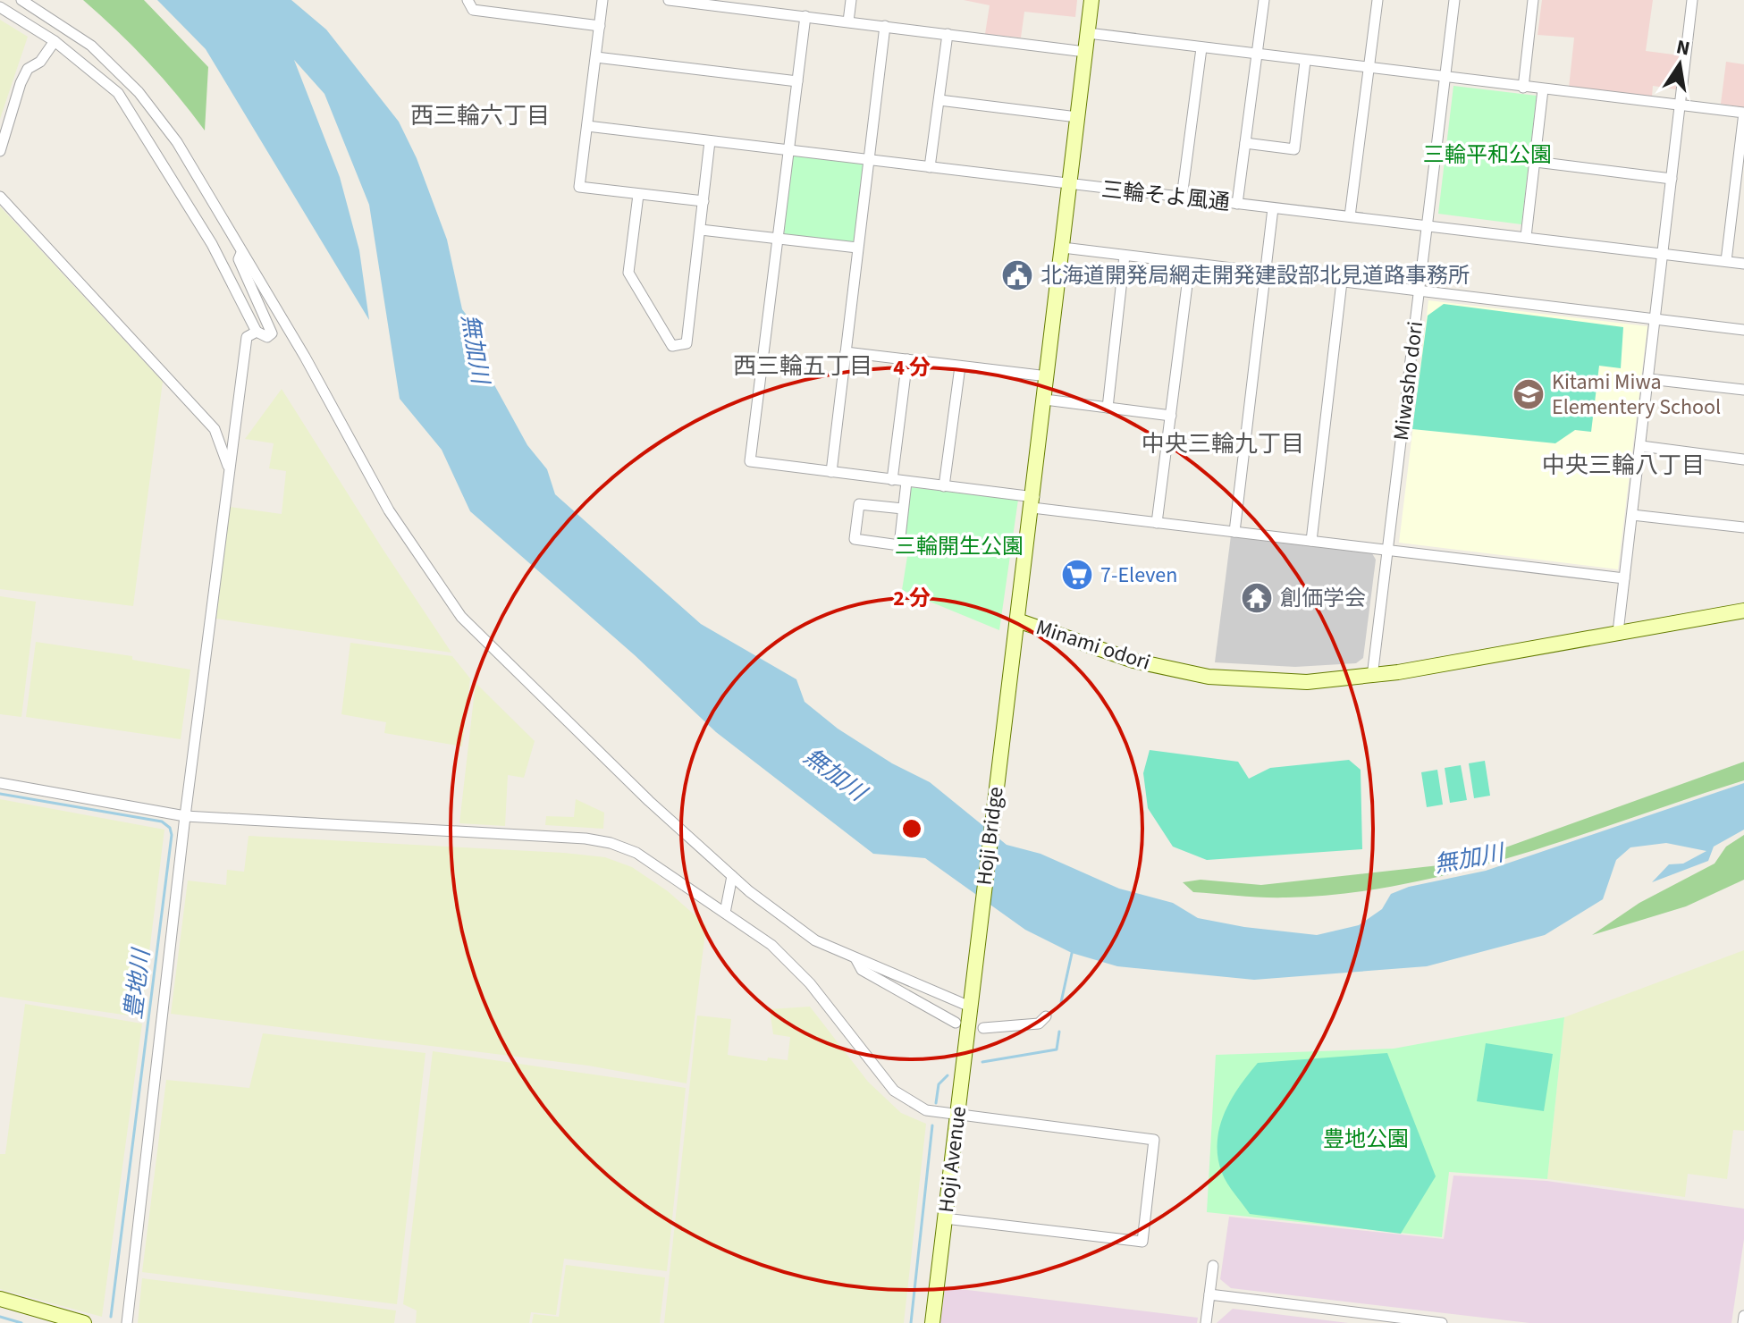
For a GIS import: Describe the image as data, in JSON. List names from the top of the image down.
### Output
{
  "streets": {
    "main road": ["Minami odori", "Hoji Bridge", "Hoji Avenue"],
    "street": ["三輪そよ風通", "Miwasho dori"]
  },
  "crossings": [
    ["三輪そよ風通", "Miwasho dori"],
    ["三輪そよ風通", "Minami odori"],
    ["Miwasho dori", "Minami odori"],
    ["Minami odori", "Hoji Bridge"],
    ["Hoji Bridge", "Hoji Avenue"]
  ],
  "districts": [
    "西三輪六丁目",
    "西三輪五丁目",
    "中央三輪九丁目",
    "中央三輪八丁目"
  ],
  "water": ["無加川", "豊地川"],
  "parks": ["三輪平和公園", "三輪開生公園", "豊地公園"],
  "places": {
    "public building": ["北海道開発局網走開発建設部北見道路事務所"],
    "school or university": ["Kitami Miwa Elementery School"],
    "supermarket": ["7-Eleven"],
    "temple": ["創価学会"]
  },
  "north": "top",
  "rings": ["4 分", "2 分"]
}
